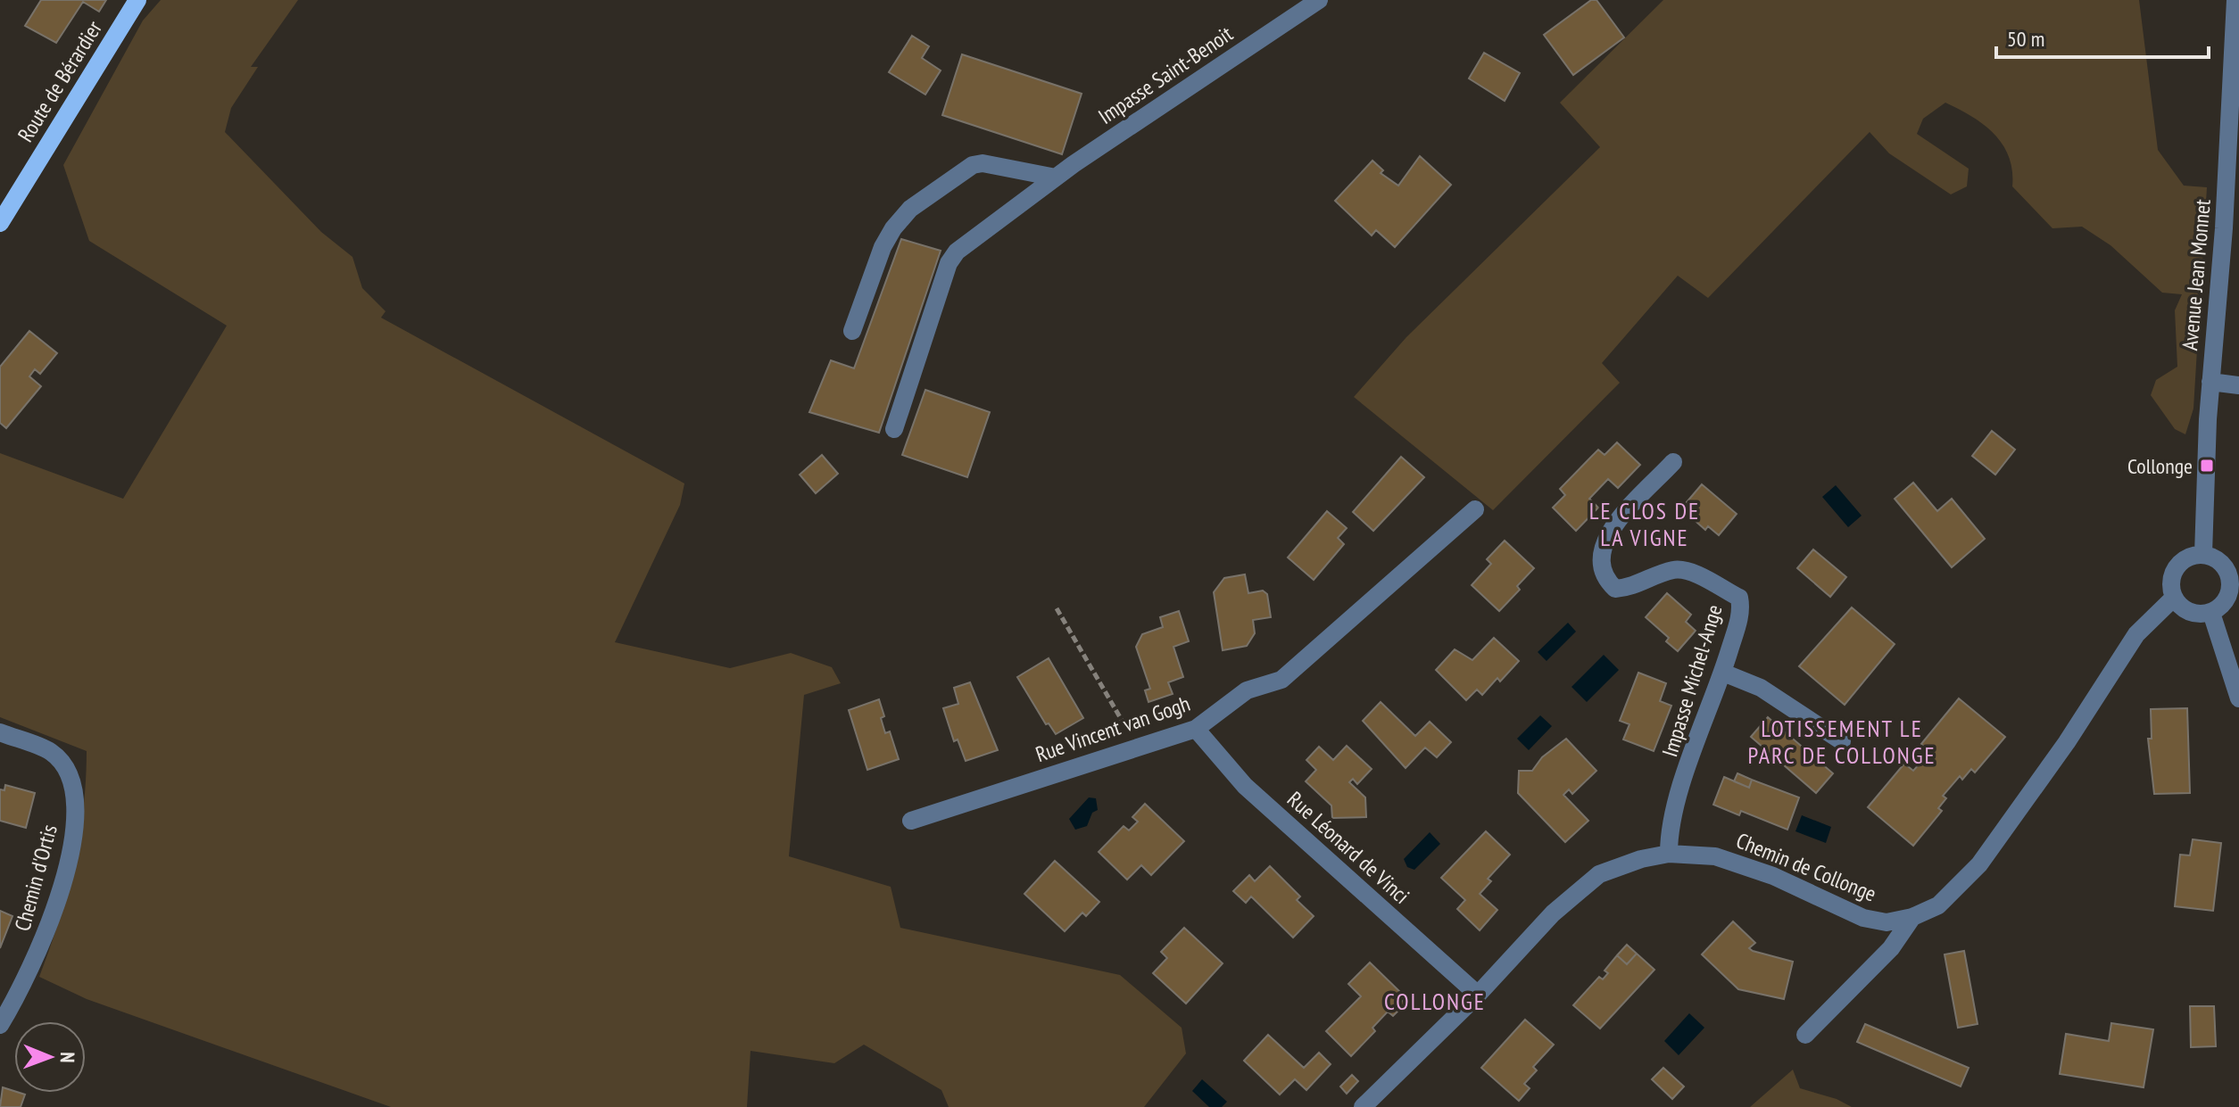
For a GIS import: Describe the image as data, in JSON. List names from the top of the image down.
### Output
{
  "streets": {
    "main road": ["Route de Bérardier"],
    "street": [
      "Impasse Saint-Benoit",
      "Avenue Jean Monnet",
      "Impasse Michel-Ange",
      "Rue Vincent van Gogh",
      "Rue Léonard de Vinci",
      "Chemin de Collonge",
      "Chemin d'Ortis"
    ]
  },
  "crossings": [
    ["Avenue Jean Monnet", "Chemin de Collonge"],
    ["Impasse Michel-Ange", "Chemin de Collonge"],
    ["Rue Vincent van Gogh", "Rue Léonard de Vinci"],
    ["Rue Léonard de Vinci", "Chemin de Collonge"]
  ],
  "districts": ["LE CLOS DE LA VIGNE", "LOTISSEMENT LE PARC DE COLLONGE", "COLLONGE"],
  "places": {
    "transit": ["Collonge"]
  },
  "scale_bar": "50 m",
  "north": "right"
}
